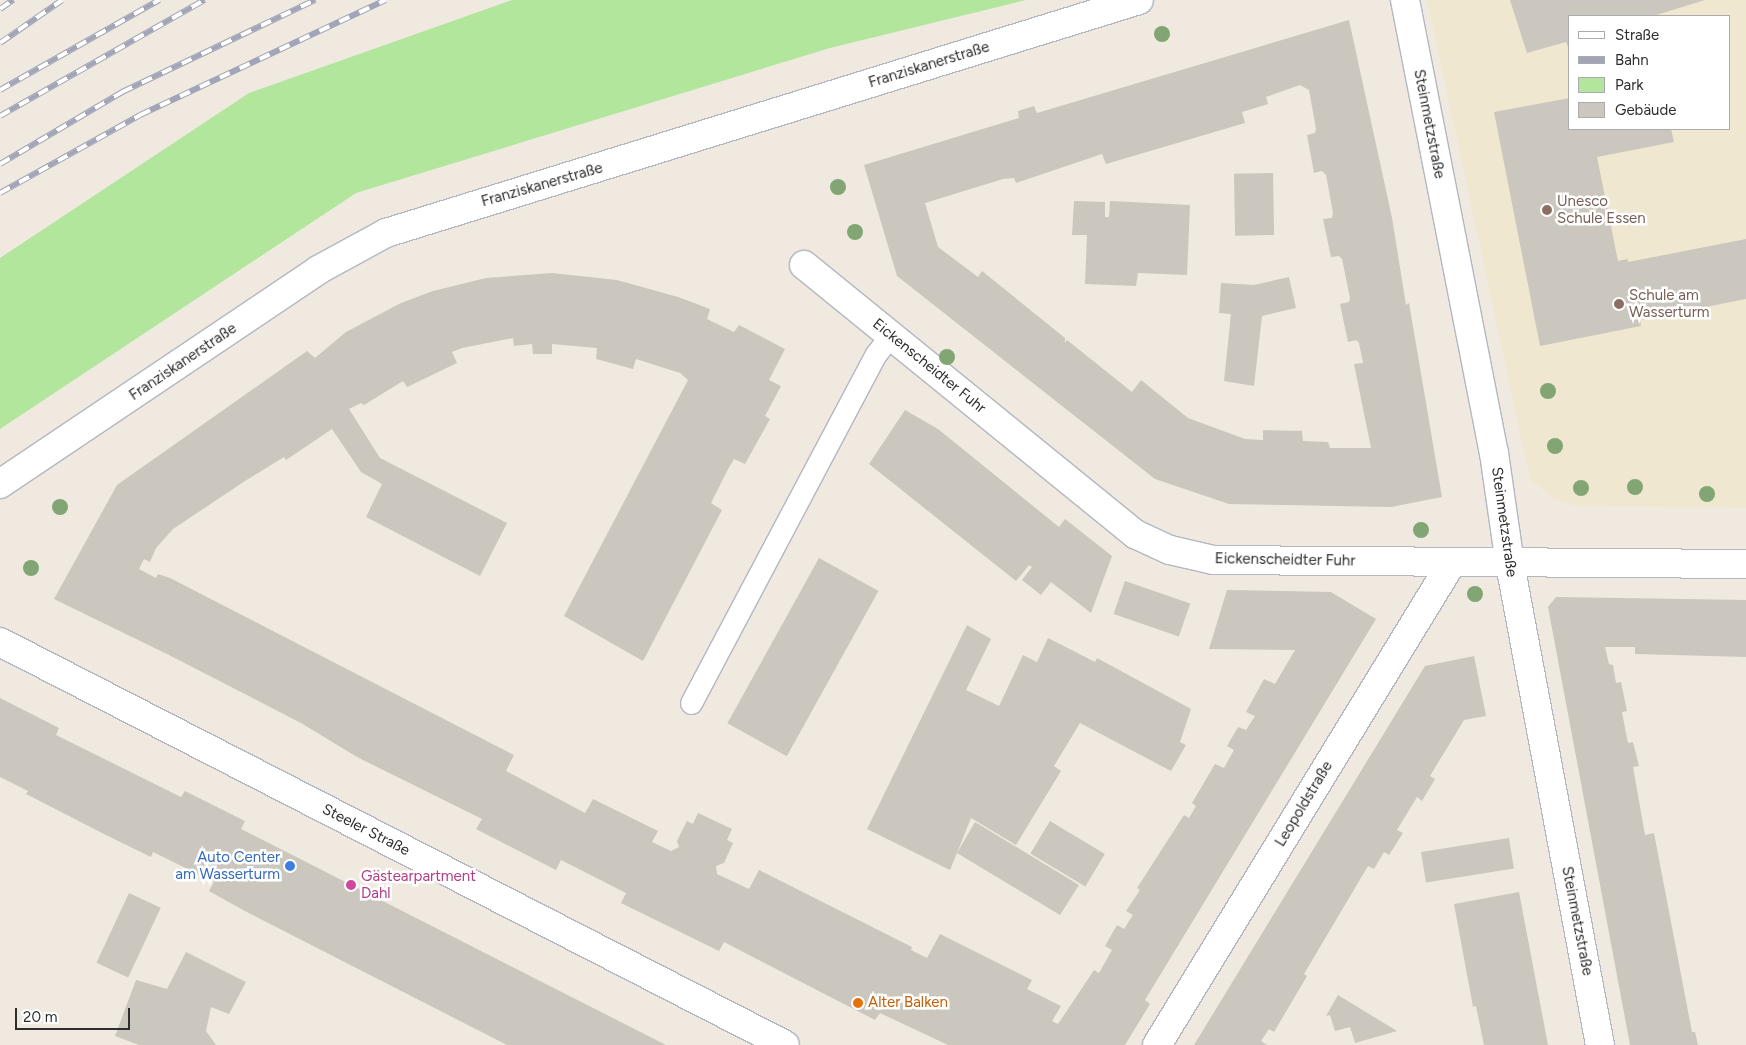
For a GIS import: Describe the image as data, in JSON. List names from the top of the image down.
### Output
{
  "streets": {
    "street": [
      "Franziskanerstraße",
      "Steinmetzstraße",
      "Eickenscheidter Fuhr",
      "Leopoldstraße",
      "Steeler Straße"
    ]
  },
  "crossings": [
    ["Steinmetzstraße", "Eickenscheidter Fuhr"],
    ["Eickenscheidter Fuhr", "Leopoldstraße"]
  ],
  "places": [
    "Unesco Schule Essen",
    "Schule am Wasserturm",
    "Auto Center am Wasserturm",
    "Gästearpartment Dahl",
    "Alter Balken"
  ],
  "legend": [
    "Straße",
    "Bahn",
    "Park",
    "Gebäude"
  ],
  "scale_bar": "20 m"
}
